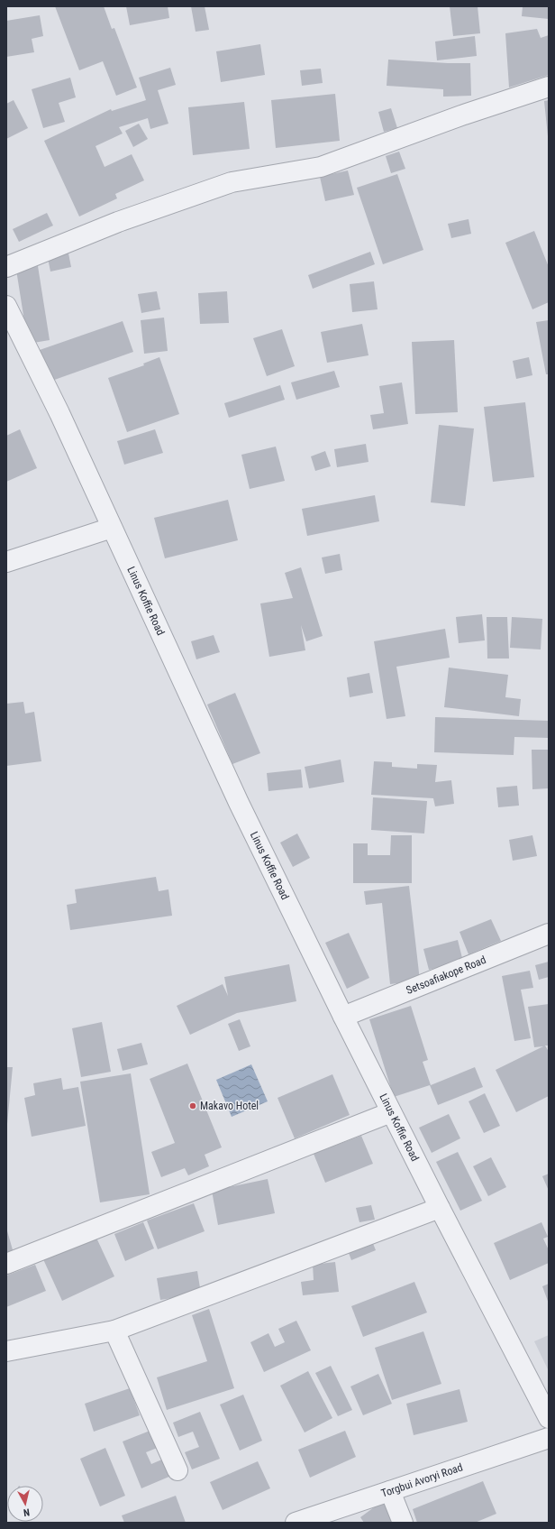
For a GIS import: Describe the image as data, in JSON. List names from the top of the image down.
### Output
{
  "streets": {
    "street": ["Linus Koffie Road", "Setsoafiakope Road", "Torgbui Avoryi Road"]
  },
  "crossings": [
    ["Linus Koffie Road", "Setsoafiakope Road"]
  ],
  "places": ["Makavo Hotel"],
  "north": "bottom"
}
